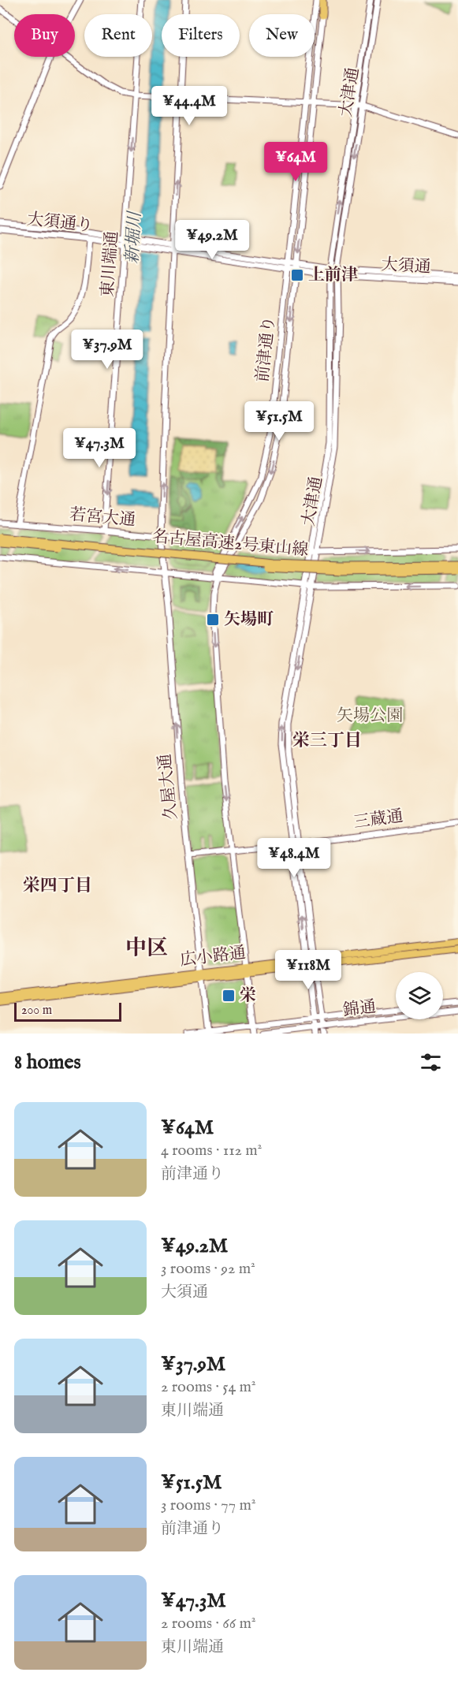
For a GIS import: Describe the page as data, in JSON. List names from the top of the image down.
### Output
{
  "streets": {
    "highway": ["名古屋高速2号東山線"],
    "main road": ["広小路通"],
    "street": [
      "大津通",
      "大須通り",
      "東川端通",
      "大須通",
      "前津通り",
      "若宮大通",
      "久屋大通",
      "三蔵通",
      "錦通"
    ]
  },
  "crossings": [
    ["大津通", "大須通"],
    ["大津通", "若宮大通"],
    ["大津通", "三蔵通"],
    ["大津通", "広小路通"],
    ["大津通", "錦通"],
    ["大須通り", "東川端通"],
    ["大須通り", "久屋大通"],
    ["東川端通", "若宮大通"],
    ["大須通", "前津通り"],
    ["前津通り", "若宮大通"],
    ["若宮大通", "久屋大通"],
    ["久屋大通", "三蔵通"],
    ["久屋大通", "広小路通"],
    ["久屋大通", "錦通"]
  ],
  "one_way": ["東川端通"],
  "districts": ["栄三丁目", "栄四丁目", "中区"],
  "water": ["新堀川"],
  "parks": ["矢場公園"],
  "places": {
    "transit": ["上前津", "矢場町", "栄"]
  },
  "scale_bar": "200 m",
  "page": {
    "chip": [
      "Buy",
      "Rent",
      "Filters",
      "New"
    ],
    "price": [
      "¥44.4M",
      "¥64M",
      "¥49.2M",
      "¥37.9M",
      "¥51.5M",
      "¥47.3M",
      "¥48.4M",
      "¥118M"
    ],
    "scale": "200 m",
    "heading": "8 homes",
    "list": [
      {
        "name": "¥64M",
        "note": "4 rooms · 112 m² · 前津通り"
      },
      {
        "name": "¥49.2M",
        "note": "3 rooms · 92 m² · 大須通"
      },
      {
        "name": "¥37.9M",
        "note": "2 rooms · 54 m² · 東川端通"
      },
      {
        "name": "¥51.5M",
        "note": "3 rooms · 77 m² · 前津通り"
      },
      {
        "name": "¥47.3M",
        "note": "2 rooms · 66 m² · 東川端通"
      }
    ]
  }
}
